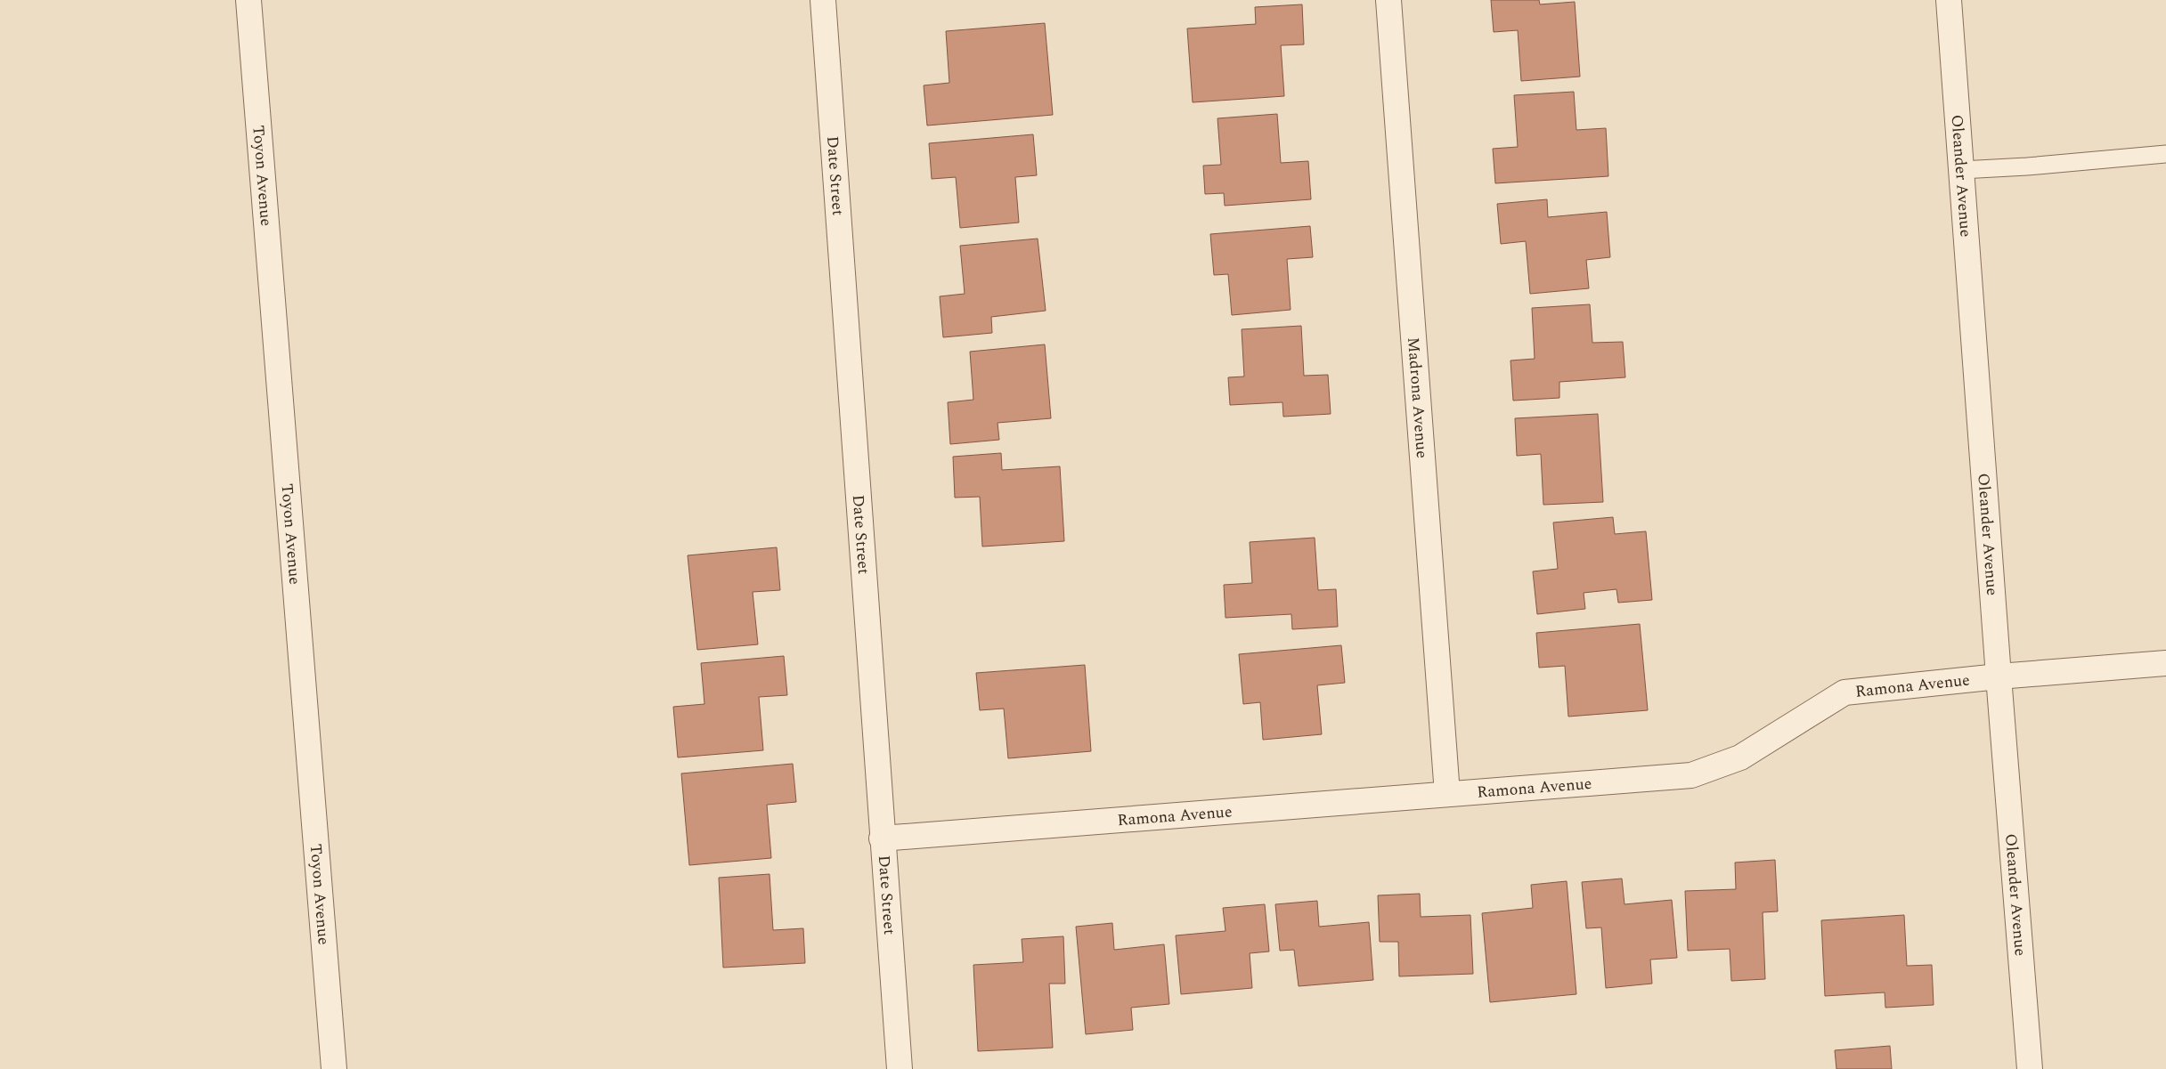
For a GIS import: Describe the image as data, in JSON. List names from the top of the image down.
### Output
{
  "streets": {
    "street": [
      "Toyon Avenue",
      "Date Street",
      "Oleander Avenue",
      "Madrona Avenue",
      "Ramona Avenue"
    ]
  },
  "crossings": [
    ["Date Street", "Ramona Avenue"],
    ["Oleander Avenue", "Ramona Avenue"],
    ["Madrona Avenue", "Ramona Avenue"]
  ]
}
